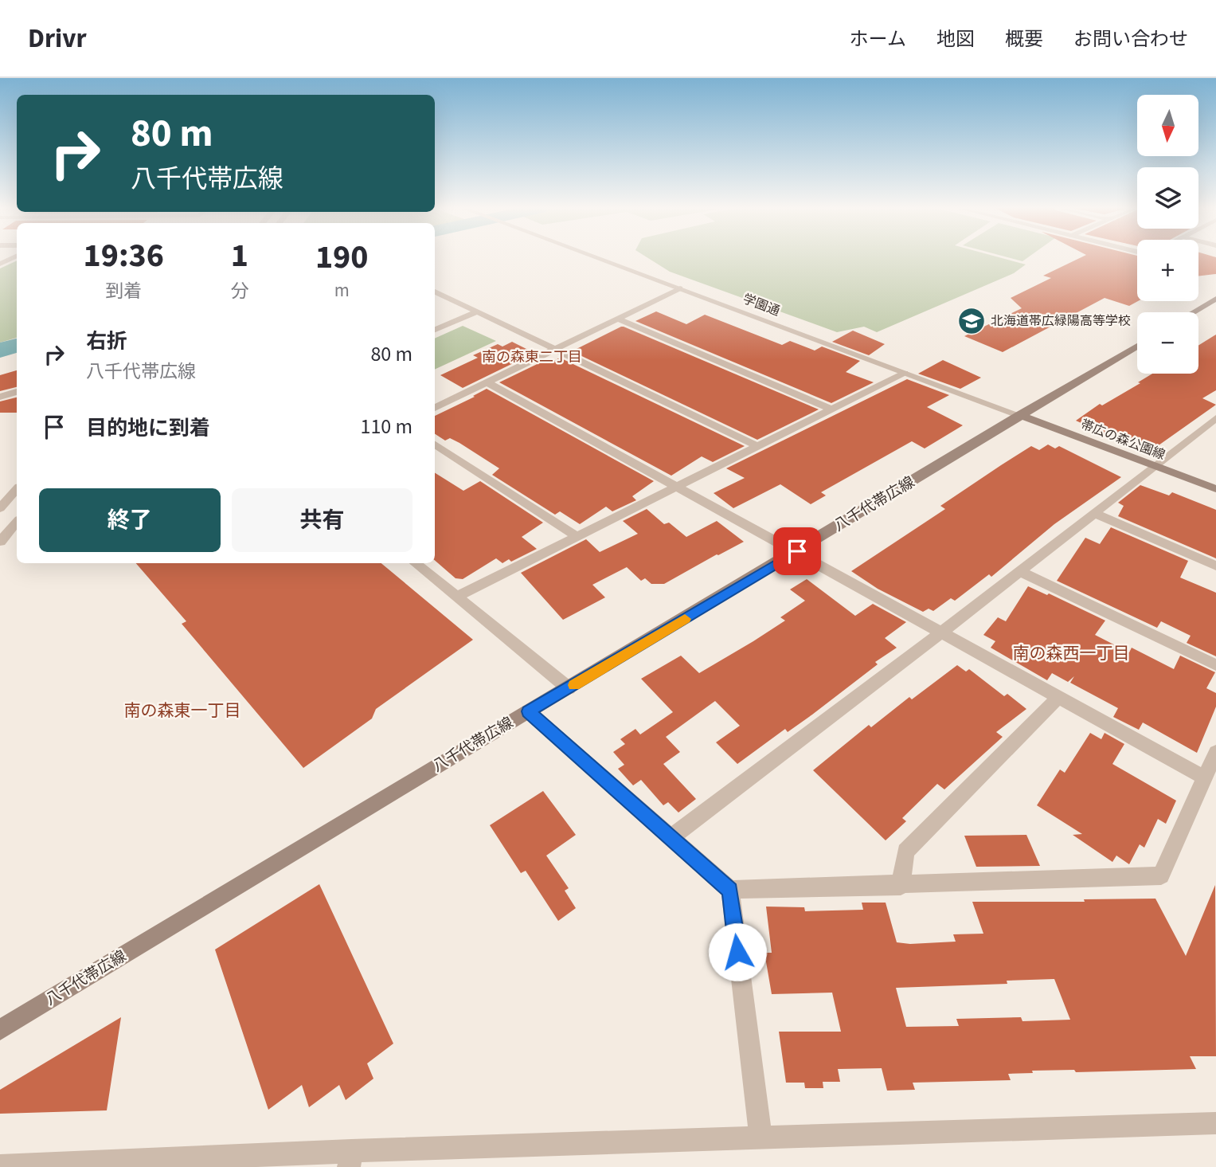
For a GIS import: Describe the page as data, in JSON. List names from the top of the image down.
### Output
{
  "streets": {
    "main road": ["帯広の森公園線", "八千代帯広線"],
    "street": ["学園通"]
  },
  "crossings": [
    ["学園通", "帯広の森公園線"],
    ["学園通", "八千代帯広線"],
    ["帯広の森公園線", "八千代帯広線"]
  ],
  "districts": ["南の森東二丁目", "南の森西一丁目", "南の森東一丁目"],
  "places": {
    "school or university": ["北海道帯広緑陽高等学校"]
  },
  "north": "bottom",
  "page": {
    "header": "Drivr",
    "nav": [
      "ホーム",
      "地図",
      "概要",
      "お問い合わせ"
    ],
    "map_buttons": ["+", "−"],
    "turn": ["80 m", "八千代帯広線"],
    "eta": [
      "19:36",
      "到着",
      "1",
      "分",
      "190",
      "m"
    ],
    "list": [
      {
        "name": "右折",
        "note": "八千代帯広線",
        "value": "80 m"
      },
      {
        "name": "目的地に到着",
        "value": "110 m"
      }
    ],
    "buttons": ["終了", "共有"]
  }
}
